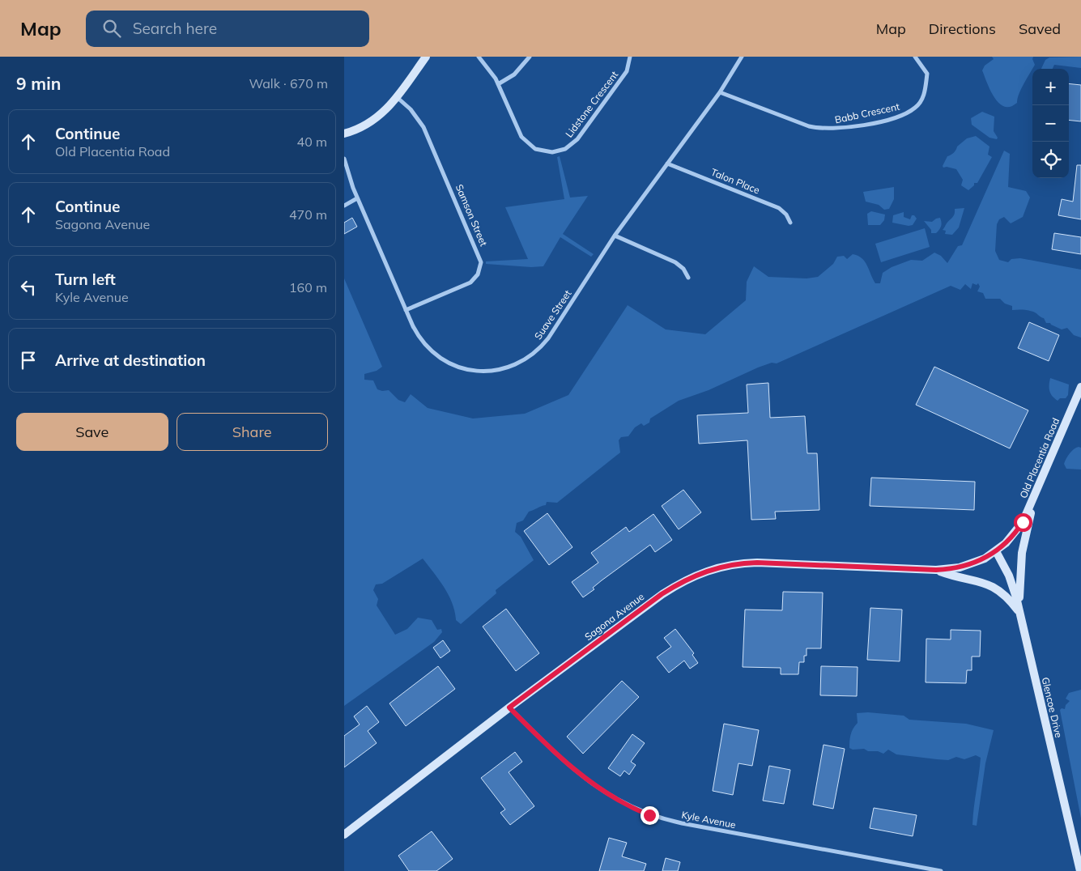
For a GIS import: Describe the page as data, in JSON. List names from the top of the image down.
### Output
{
  "streets": {
    "main road": ["Old Placentia Road", "Sagona Avenue", "Glencoe Drive"],
    "street": [
      "Lidstone Crescent",
      "Babb Crescent",
      "Talon Place",
      "Samson Street",
      "Suave Street",
      "Kyle Avenue"
    ]
  },
  "crossings": [
    ["Babb Crescent", "Suave Street"],
    ["Talon Place", "Suave Street"],
    ["Samson Street", "Suave Street"],
    ["Old Placentia Road", "Sagona Avenue"],
    ["Old Placentia Road", "Glencoe Drive"],
    ["Sagona Avenue", "Glencoe Drive"],
    ["Sagona Avenue", "Kyle Avenue"]
  ],
  "page": {
    "header": "Map",
    "search": "Search here",
    "nav": ["Map", "Directions", "Saved"],
    "heading": ["9 min", "Walk · 670 m"],
    "map_buttons": ["+", "−"],
    "list": [
      ["Continue", "Old Placentia Road", "40 m"],
      ["Continue", "Sagona Avenue", "470 m"],
      ["Turn left", "Kyle Avenue", "160 m"],
      "Arrive at destination"
    ],
    "buttons": ["Save", "Share"]
  }
}
